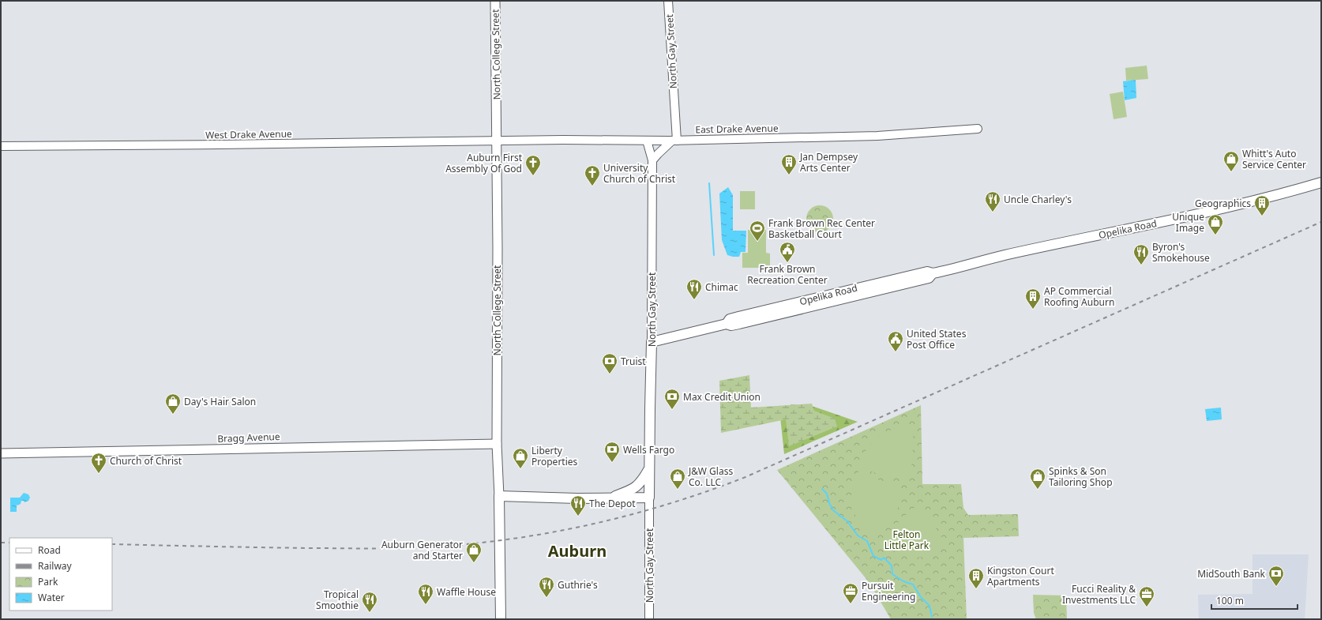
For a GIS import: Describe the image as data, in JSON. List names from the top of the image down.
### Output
{
  "streets": {
    "main road": [
      "North Gay Street",
      "North College Street",
      "Opelika Road",
      "Bragg Avenue"
    ],
    "street": ["East Drake Avenue", "West Drake Avenue"]
  },
  "crossings": [
    ["North Gay Street", "East Drake Avenue"],
    ["North Gay Street", "Opelika Road"],
    ["North College Street", "East Drake Avenue"],
    ["North College Street", "West Drake Avenue"],
    ["North College Street", "Bragg Avenue"],
    ["East Drake Avenue", "West Drake Avenue"]
  ],
  "districts": ["Auburn"],
  "parks": ["Felton Little Park"],
  "places": {
    "shop": [
      "Whitt's Auto Service Center",
      "Unique Image",
      "Day's Hair Salon",
      "Liberty Properties",
      "J&W Glass Co. LLC",
      "Spinks & Son Tailoring Shop",
      "Auburn Generator and Starter"
    ],
    "building": [
      "Jan Dempsey Arts Center",
      "Geographics",
      "AP Commercial Roofing Auburn",
      "Kingston Court Apartments"
    ],
    "church": ["Auburn First Assembly Of God", "University Church of Christ", "Church of Christ"],
    "restaurant": [
      "Uncle Charley's",
      "Byron's Smokehouse",
      "Chimac",
      "The Depot",
      "Guthrie's",
      "Waffle House",
      "Tropical Smoothie"
    ],
    "sports": ["Frank Brown Rec Center Basketball Court"],
    "public building": ["Frank Brown Recreation Center", "United States Post Office"],
    "bank": [
      "Truist",
      "Max Credit Union",
      "Wells Fargo",
      "MidSouth Bank"
    ],
    "office": ["Pursuit Engineering", "Fucci Reality & Investments LLC"]
  },
  "legend": [
    "Road",
    "Railway",
    "Park",
    "Water"
  ],
  "scale_bar": "100 m"
}
